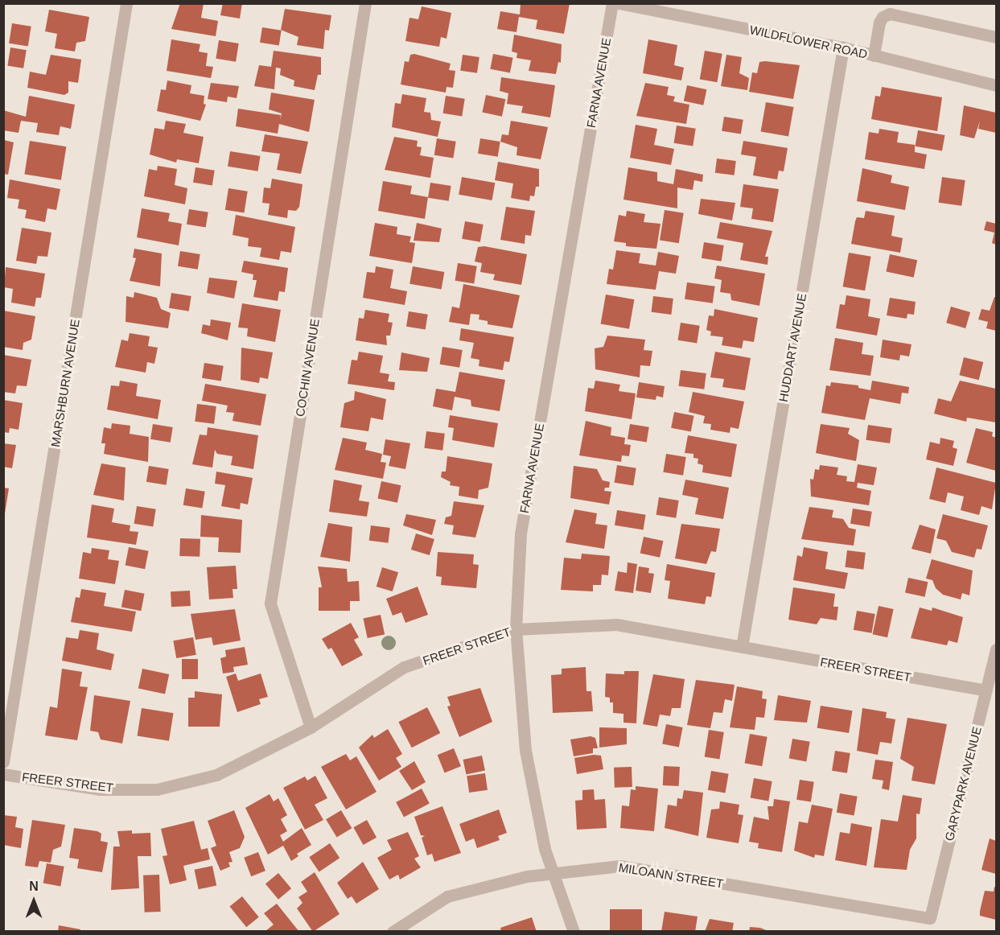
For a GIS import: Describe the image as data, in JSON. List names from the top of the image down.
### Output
{
  "streets": {
    "street": [
      "WILDFLOWER ROAD",
      "FARNA AVENUE",
      "HUDDART AVENUE",
      "COCHIN AVENUE",
      "MARSHBURN AVENUE",
      "FREER STREET",
      "GARYPARK AVENUE",
      "MILOANN STREET"
    ]
  },
  "crossings": [
    ["WILDFLOWER ROAD", "HUDDART AVENUE"],
    ["FARNA AVENUE", "FREER STREET"],
    ["FARNA AVENUE", "MILOANN STREET"],
    ["HUDDART AVENUE", "FREER STREET"],
    ["COCHIN AVENUE", "FREER STREET"],
    ["FREER STREET", "GARYPARK AVENUE"],
    ["GARYPARK AVENUE", "MILOANN STREET"]
  ],
  "north": "top"
}
